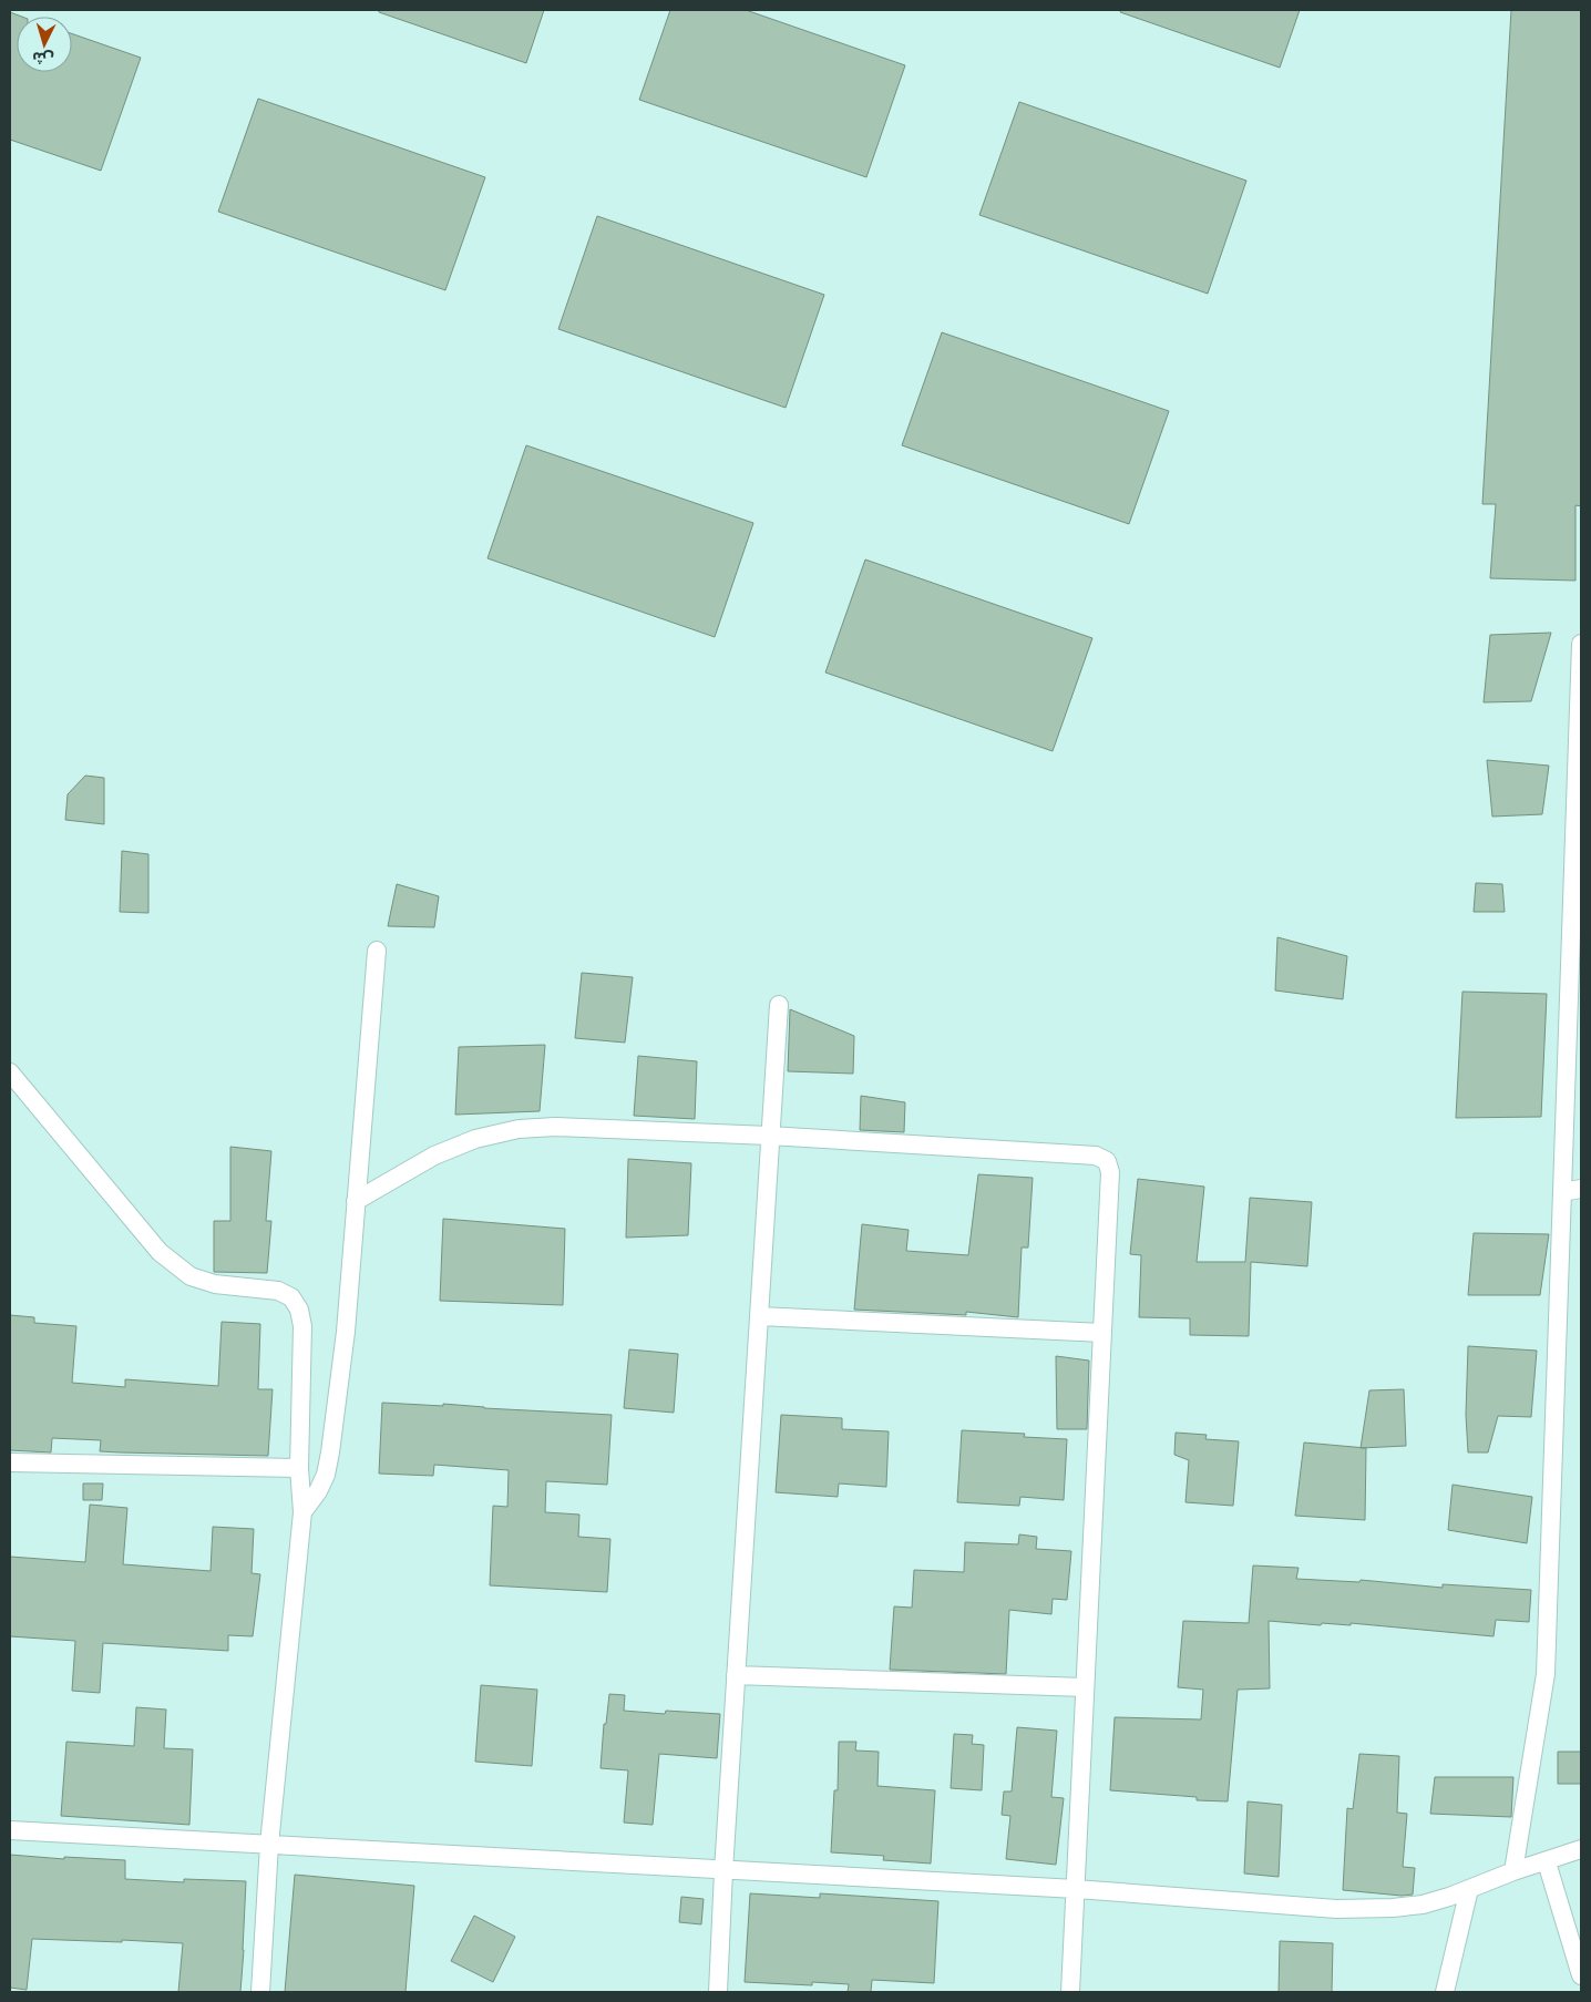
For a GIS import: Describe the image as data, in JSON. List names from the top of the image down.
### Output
{
  "north": "bottom"
}
